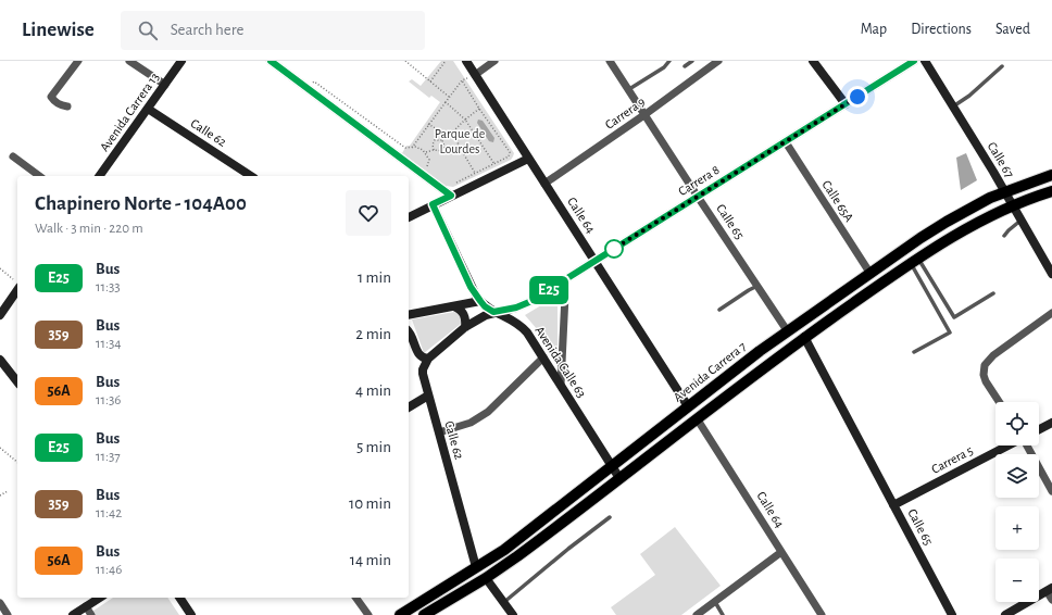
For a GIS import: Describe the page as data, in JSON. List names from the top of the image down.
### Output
{
  "streets": {
    "main road": ["Avenida Carrera 7"],
    "street": [
      "Avenida Carrera 13",
      "Carrera 9",
      "Calle 62",
      "Calle 67",
      "Carrera 8",
      "Calle 65A",
      "Calle 64",
      "Calle 65",
      "Avenida Calle 63",
      "Carrera 5"
    ]
  },
  "crossings": [
    ["Avenida Carrera 13", "Calle 62"],
    ["Carrera 9", "Calle 64"],
    ["Carrera 9", "Calle 65"],
    ["Calle 62", "Avenida Carrera 7"],
    ["Calle 67", "Avenida Carrera 7"],
    ["Carrera 8", "Calle 65A"],
    ["Carrera 8", "Calle 64"],
    ["Carrera 8", "Calle 65"],
    ["Carrera 8", "Avenida Calle 63"],
    ["Calle 65A", "Avenida Carrera 7"],
    ["Calle 64", "Avenida Carrera 7"],
    ["Calle 65", "Avenida Carrera 7"],
    ["Calle 65", "Carrera 5"],
    ["Avenida Calle 63", "Avenida Carrera 7"]
  ],
  "parks": ["Parque de Lourdes"],
  "lines": ["bus line E25"],
  "page": {
    "header": "Linewise",
    "search": "Search here",
    "nav": ["Map", "Directions", "Saved"],
    "on_map": "E25",
    "heading": ["Chapinero Norte - 104A00", "Walk · 3 min · 220 m"],
    "list": [
      {
        "mark": "E25",
        "name": "Bus",
        "note": "11:33",
        "value": "1 min"
      },
      {
        "mark": "359",
        "name": "Bus",
        "note": "11:34",
        "value": "2 min"
      },
      {
        "mark": "56A",
        "name": "Bus",
        "note": "11:36",
        "value": "4 min"
      },
      {
        "mark": "E25",
        "name": "Bus",
        "note": "11:37",
        "value": "5 min"
      },
      {
        "mark": "359",
        "name": "Bus",
        "note": "11:42",
        "value": "10 min"
      },
      {
        "mark": "56A",
        "name": "Bus",
        "note": "11:46",
        "value": "14 min"
      }
    ],
    "map_buttons": ["+", "−"]
  }
}
